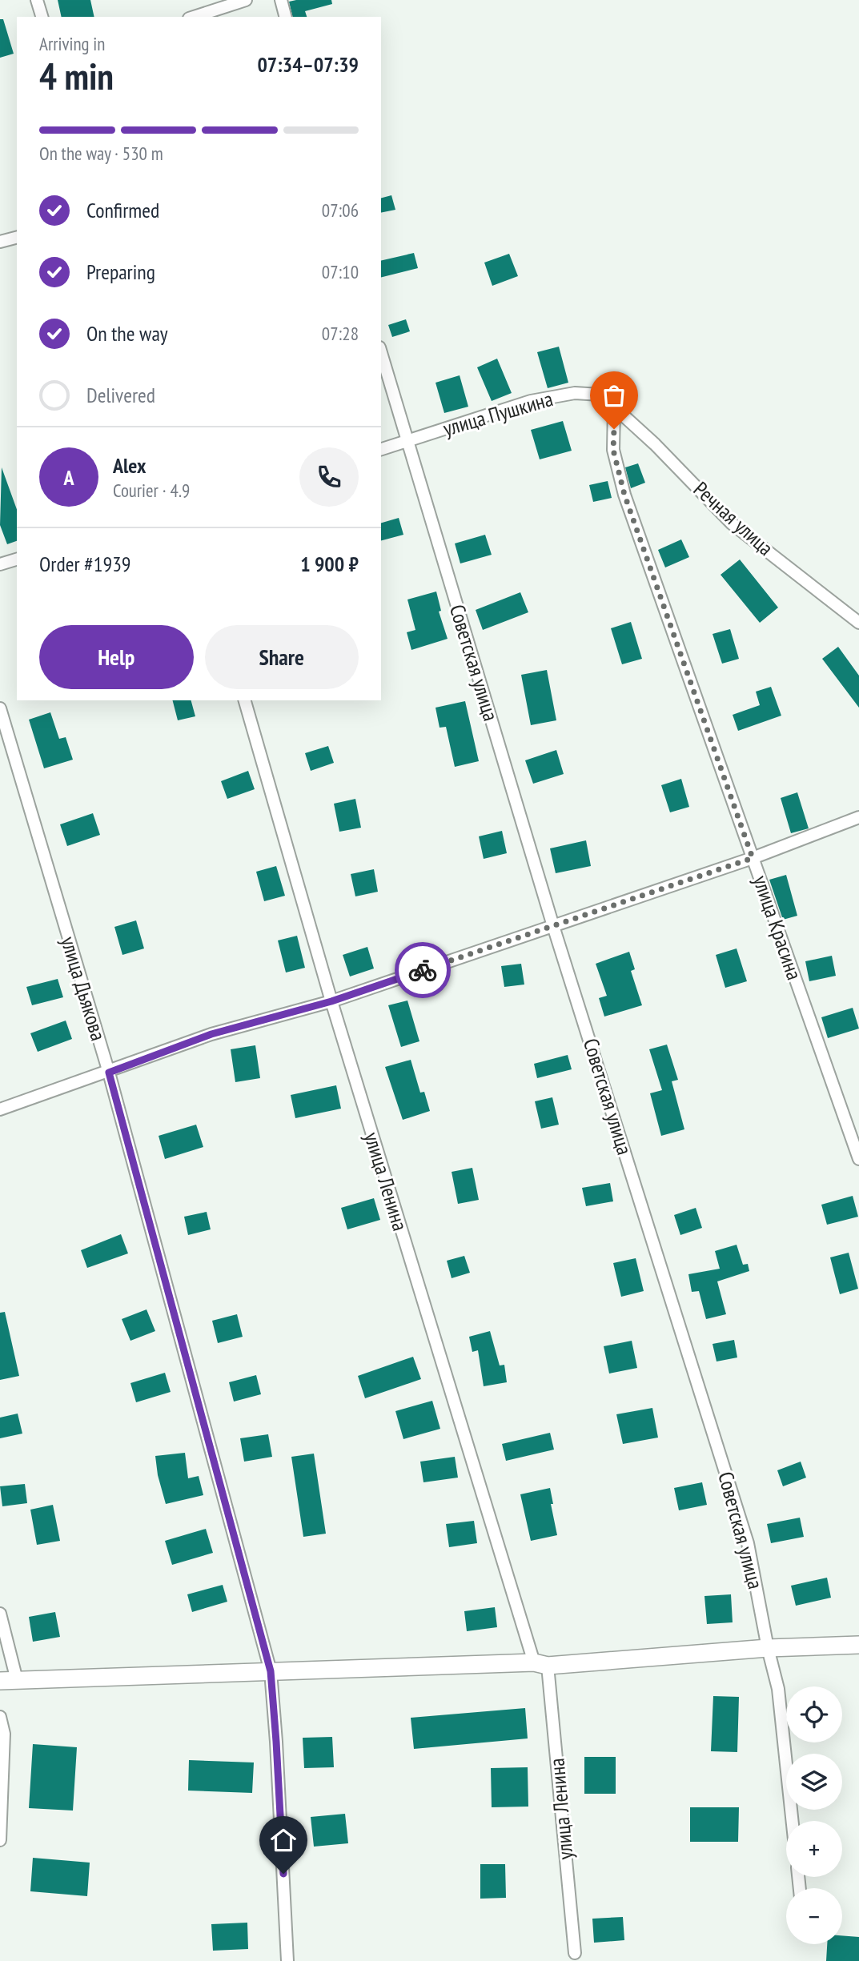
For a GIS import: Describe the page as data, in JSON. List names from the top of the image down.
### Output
{
  "streets": {
    "street": [
      "улица Пушкина",
      "Речная улица",
      "Советская улица",
      "улица Красина",
      "улица Дьякова",
      "улица Ленина"
    ]
  },
  "crossings": [
    ["улица Пушкина", "Речная улица"],
    ["улица Пушкина", "Советская улица"],
    ["улица Пушкина", "улица Красина"],
    ["Речная улица", "улица Красина"]
  ],
  "page": {
    "heading": ["4 min", "Arriving in", "07:34–07:39"],
    "panel": [
      "Alex",
      "Courier · 4.9",
      "Order #1939",
      "1 900 ₽"
    ],
    "bar": "On the way · 530 m",
    "list": [
      ["Confirmed", "07:06"],
      ["Preparing", "07:10"],
      ["On the way", "07:28"],
      "Delivered"
    ],
    "round": "A",
    "buttons": ["Help", "Share"],
    "map_buttons": ["+", "−"]
  }
}
